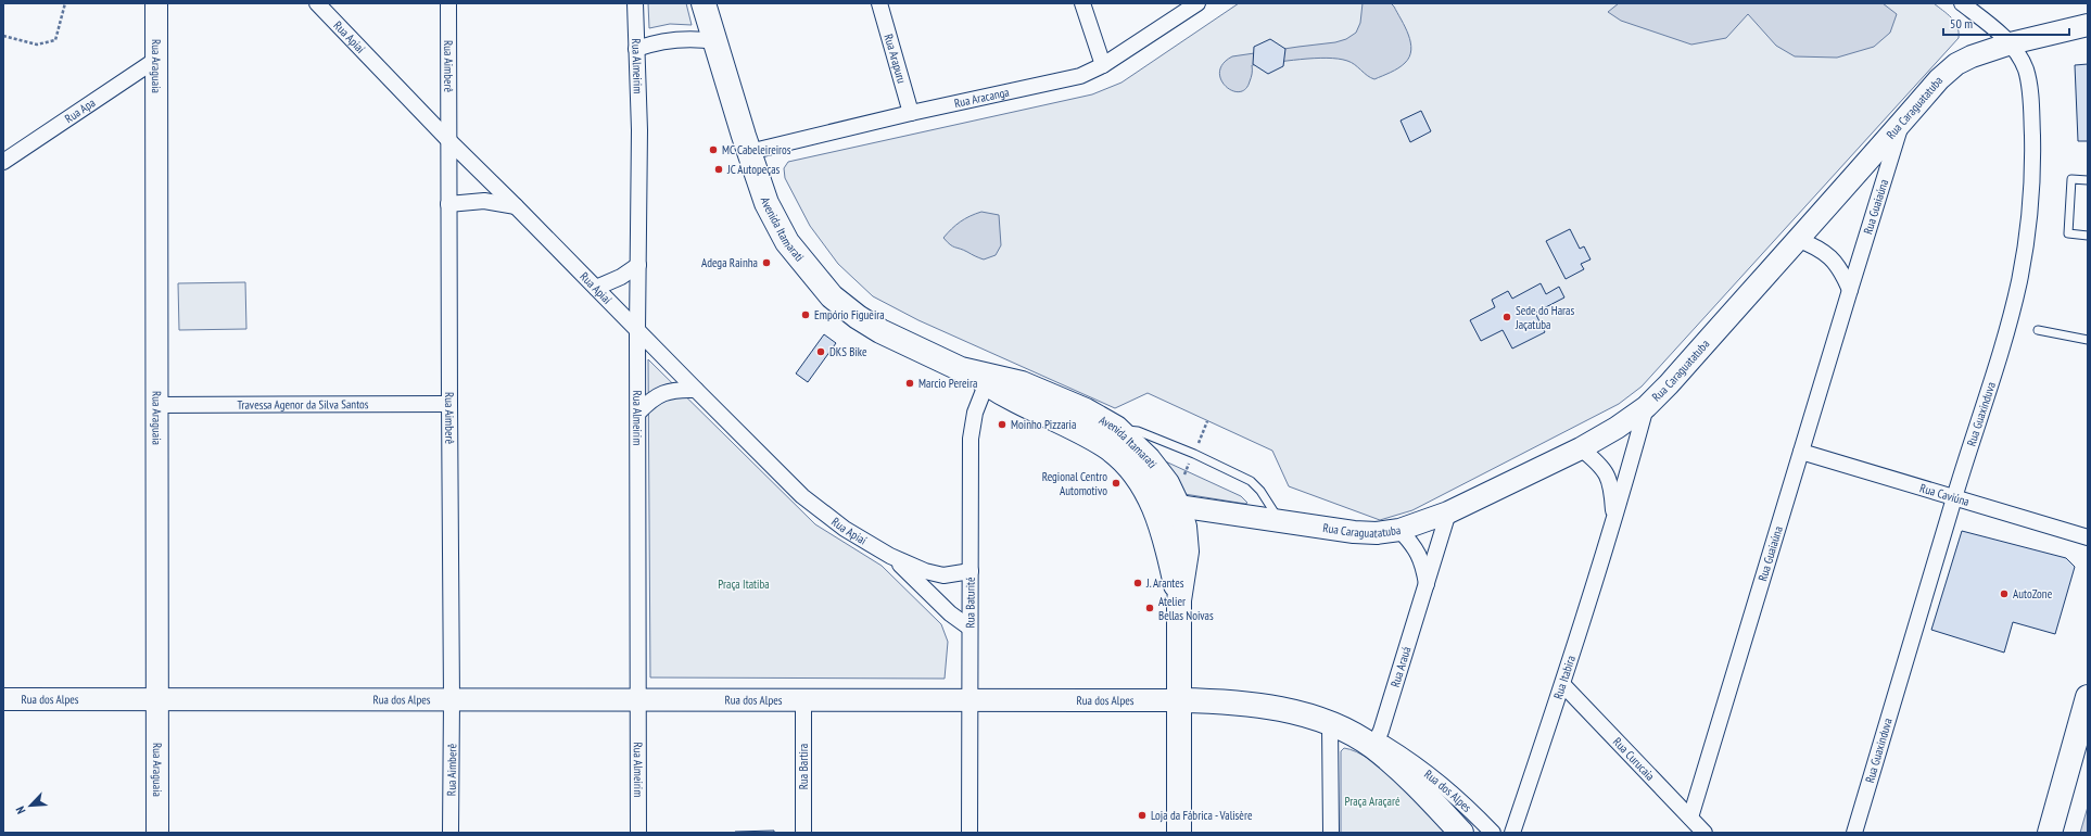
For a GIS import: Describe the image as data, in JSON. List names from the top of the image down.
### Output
{
  "streets": {
    "main road": ["Avenida Itamarati", "Rua dos Alpes"],
    "street": [
      "Rua Apiaí",
      "Rua Arapuru",
      "Rua Araguaia",
      "Rua Aimberê",
      "Rua Almeirim",
      "Rua Aracanga",
      "Rua Caraguatatuba",
      "Rua Apa",
      "Rua Guaiaúna",
      "Travessa Agenor da Silva Santos",
      "Rua Guaxinduva",
      "Rua Caviúna",
      "Rua Baturité",
      "Rua Arauá",
      "Rua Itabira",
      "Rua Curucaia",
      "Rua Bartira"
    ]
  },
  "crossings": [
    ["Rua Apiaí", "Rua Aimberê"],
    ["Rua Apiaí", "Rua Almeirim"],
    ["Rua Apiaí", "Rua Baturité"],
    ["Rua Arapuru", "Rua Aracanga"],
    ["Rua Araguaia", "Rua Apa"],
    ["Rua Araguaia", "Travessa Agenor da Silva Santos"],
    ["Rua Araguaia", "Rua dos Alpes"],
    ["Rua Aimberê", "Travessa Agenor da Silva Santos"],
    ["Rua Aimberê", "Rua dos Alpes"],
    ["Rua Almeirim", "Rua dos Alpes"],
    ["Rua Aracanga", "Avenida Itamarati"],
    ["Rua Caraguatatuba", "Rua Guaiaúna"],
    ["Rua Caraguatatuba", "Avenida Itamarati"],
    ["Rua Caraguatatuba", "Rua Guaxinduva"],
    ["Rua Caraguatatuba", "Rua Arauá"],
    ["Rua Caraguatatuba", "Rua Itabira"],
    ["Rua Guaiaúna", "Rua Caviúna"],
    ["Rua Guaiaúna", "Rua Curucaia"],
    ["Avenida Itamarati", "Rua Baturité"],
    ["Avenida Itamarati", "Rua dos Alpes"],
    ["Rua Guaxinduva", "Rua Caviúna"],
    ["Rua Baturité", "Rua dos Alpes"],
    ["Rua Arauá", "Rua dos Alpes"],
    ["Rua Itabira", "Rua Curucaia"],
    ["Rua dos Alpes", "Rua Bartira"]
  ],
  "parks": ["Praça Itatiba", "Praça Araçaré"],
  "places": [
    "MC Cabeleireiros",
    "JC Autopeças",
    "Adega Rainha",
    "Empório Figueira",
    "Sede do Haras Jaçatuba",
    "DKS Bike",
    "Marcio Pereira",
    "Moinho Pizzaria",
    "Regional Centro Automotivo",
    "J. Arantes",
    "AutoZone",
    "Atelier Bellas Noivas",
    "Loja da Fábrica - Valisère"
  ],
  "scale_bar": "50 m",
  "north": "bottom left"
}
